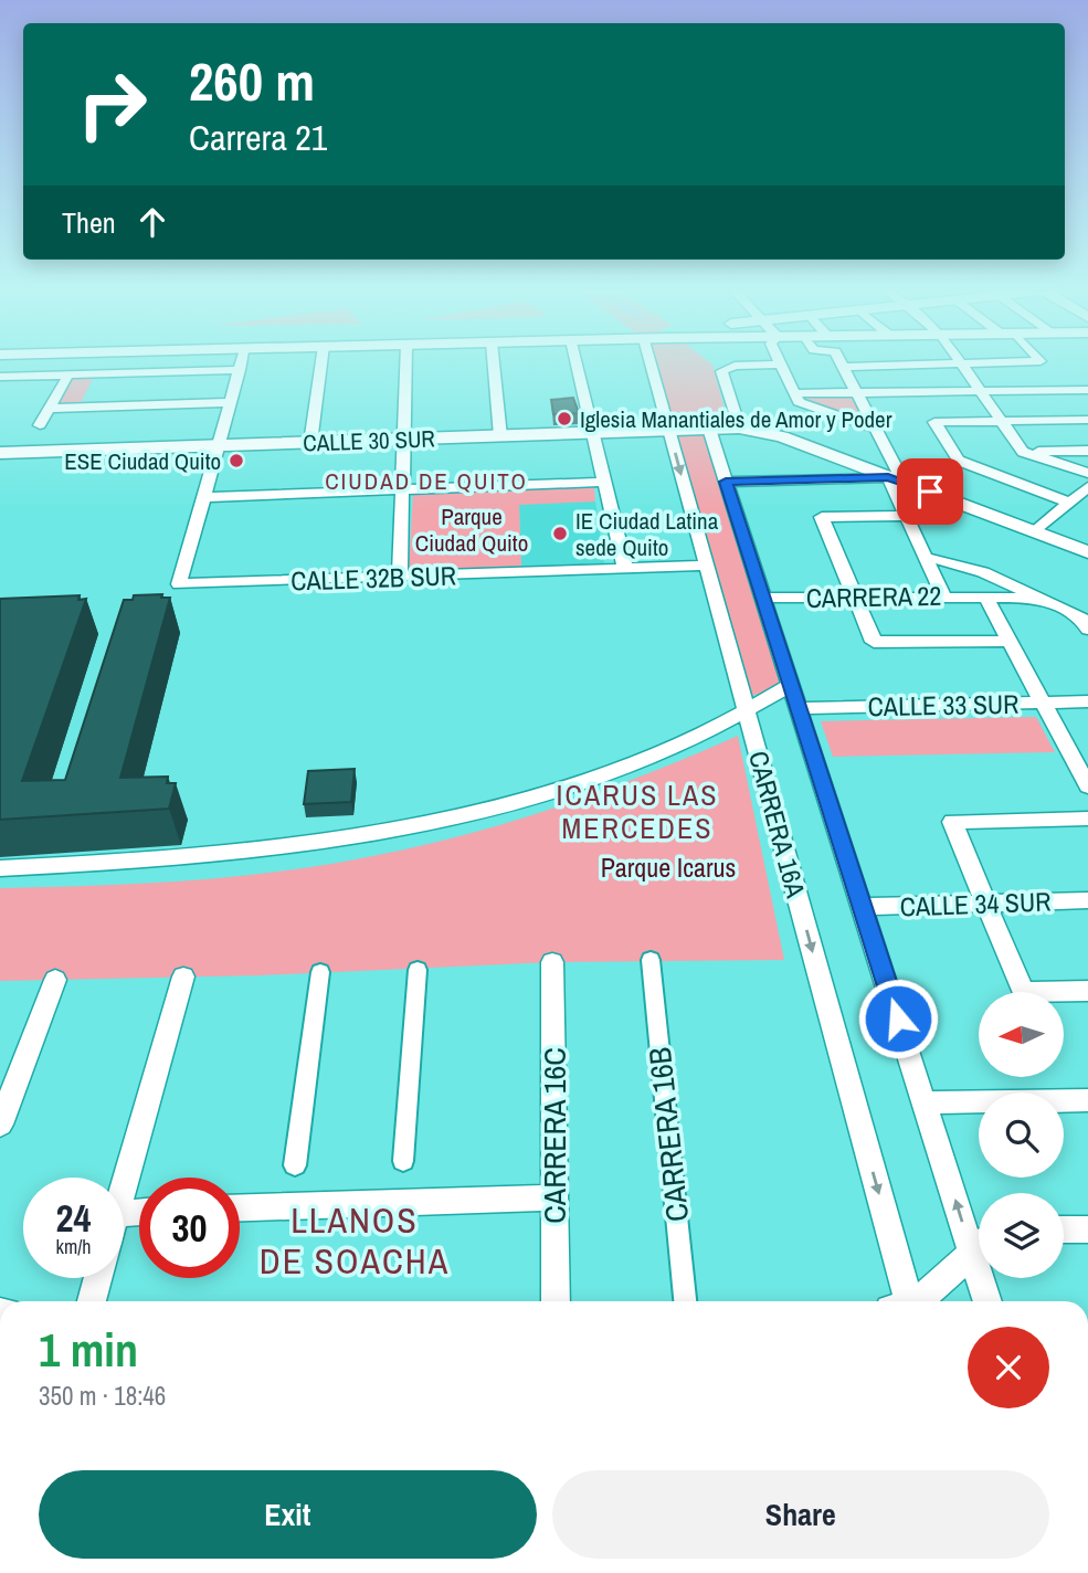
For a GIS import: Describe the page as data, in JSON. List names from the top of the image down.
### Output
{
  "streets": {
    "street": [
      "CALLE 30 SUR",
      "CALLE 32B SUR",
      "CARRERA 22",
      "CALLE 33 SUR",
      "CARRERA 16A",
      "CALLE 34 SUR",
      "CARRERA 16B",
      "CARRERA 16C"
    ]
  },
  "crossings": [
    ["CALLE 30 SUR", "CARRERA 16A"],
    ["CALLE 32B SUR", "CARRERA 16A"]
  ],
  "districts": ["CIUDAD DE QUITO", "ICARUS LAS MERCEDES", "LLANOS DE SOACHA"],
  "parks": ["Parque Ciudad Quito", "Parque Icarus"],
  "places": ["Iglesia Manantiales de Amor y Poder", "ESE Ciudad Quito", "IE Ciudad Latina sede Quito"],
  "north": "left",
  "page": {
    "turn": ["260 m", "Carrera 21"],
    "then": "Then",
    "speed": "24 km/h",
    "limit": "30",
    "heading": ["1 min", "350 m · 18:46"],
    "buttons": ["Exit", "Share"]
  }
}
